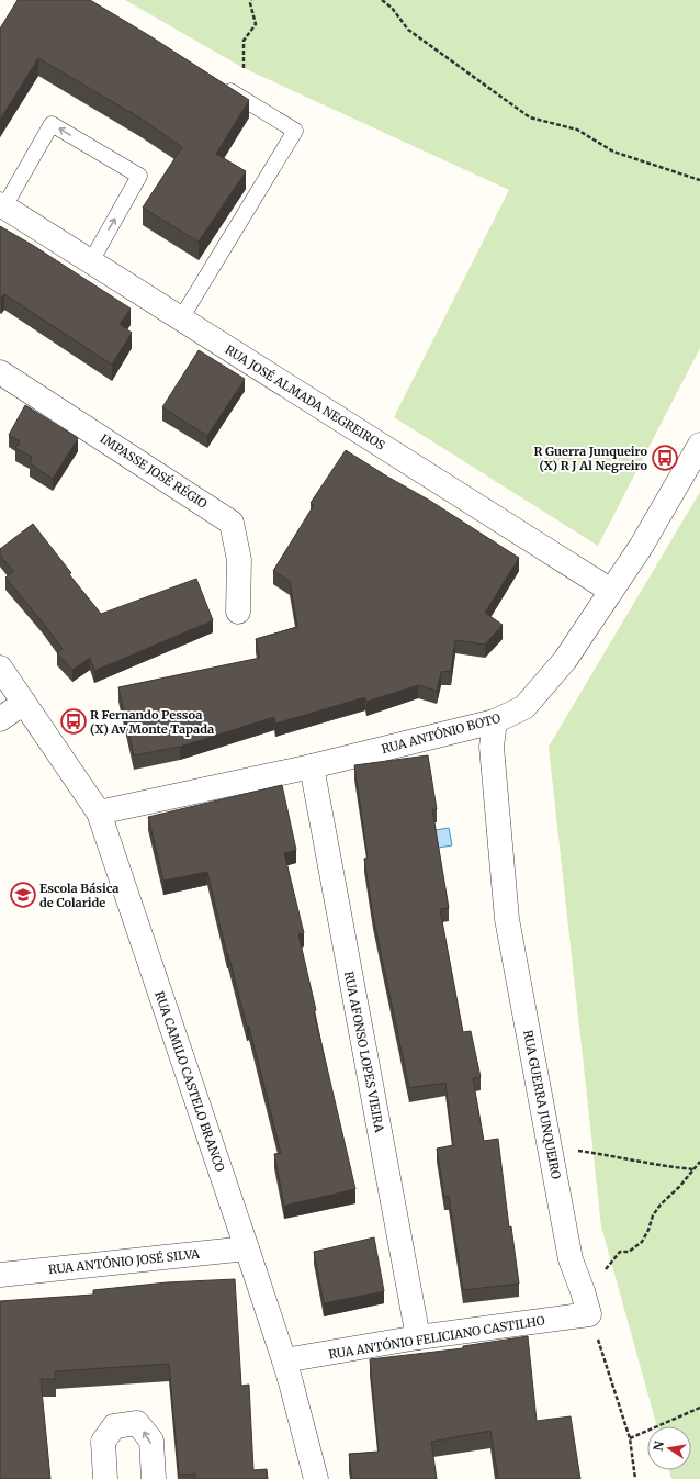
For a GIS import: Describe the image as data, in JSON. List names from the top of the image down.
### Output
{
  "streets": {
    "street": [
      "RUA JOSÉ ALMADA NEGREIROS",
      "IMPASSE JOSÉ RÉGIO",
      "RUA ANTÓNIO BOTO",
      "RUA AFONSO LOPES VIEIRA",
      "RUA CAMILO CASTELO BRANCO",
      "RUA GUERRA JUNQUEIRO",
      "RUA ANTÓNIO JOSÉ SILVA",
      "RUA ANTÓNIO FELICIANO CASTILHO"
    ]
  },
  "crossings": [
    ["RUA JOSÉ ALMADA NEGREIROS", "RUA ANTÓNIO BOTO"],
    ["RUA ANTÓNIO BOTO", "RUA AFONSO LOPES VIEIRA"],
    ["RUA ANTÓNIO BOTO", "RUA CAMILO CASTELO BRANCO"],
    ["RUA ANTÓNIO BOTO", "RUA GUERRA JUNQUEIRO"],
    ["RUA AFONSO LOPES VIEIRA", "RUA ANTÓNIO FELICIANO CASTILHO"],
    ["RUA CAMILO CASTELO BRANCO", "RUA ANTÓNIO JOSÉ SILVA"],
    ["RUA CAMILO CASTELO BRANCO", "RUA ANTÓNIO FELICIANO CASTILHO"],
    ["RUA GUERRA JUNQUEIRO", "RUA ANTÓNIO FELICIANO CASTILHO"]
  ],
  "places": {
    "bus stop": ["R Guerra Junqueiro (X) R J Al Negreiro", "R Fernando Pessoa (X) Av Monte Tapada"],
    "school or university": ["Escola Básica de Colaride"]
  },
  "north": "left"
}
